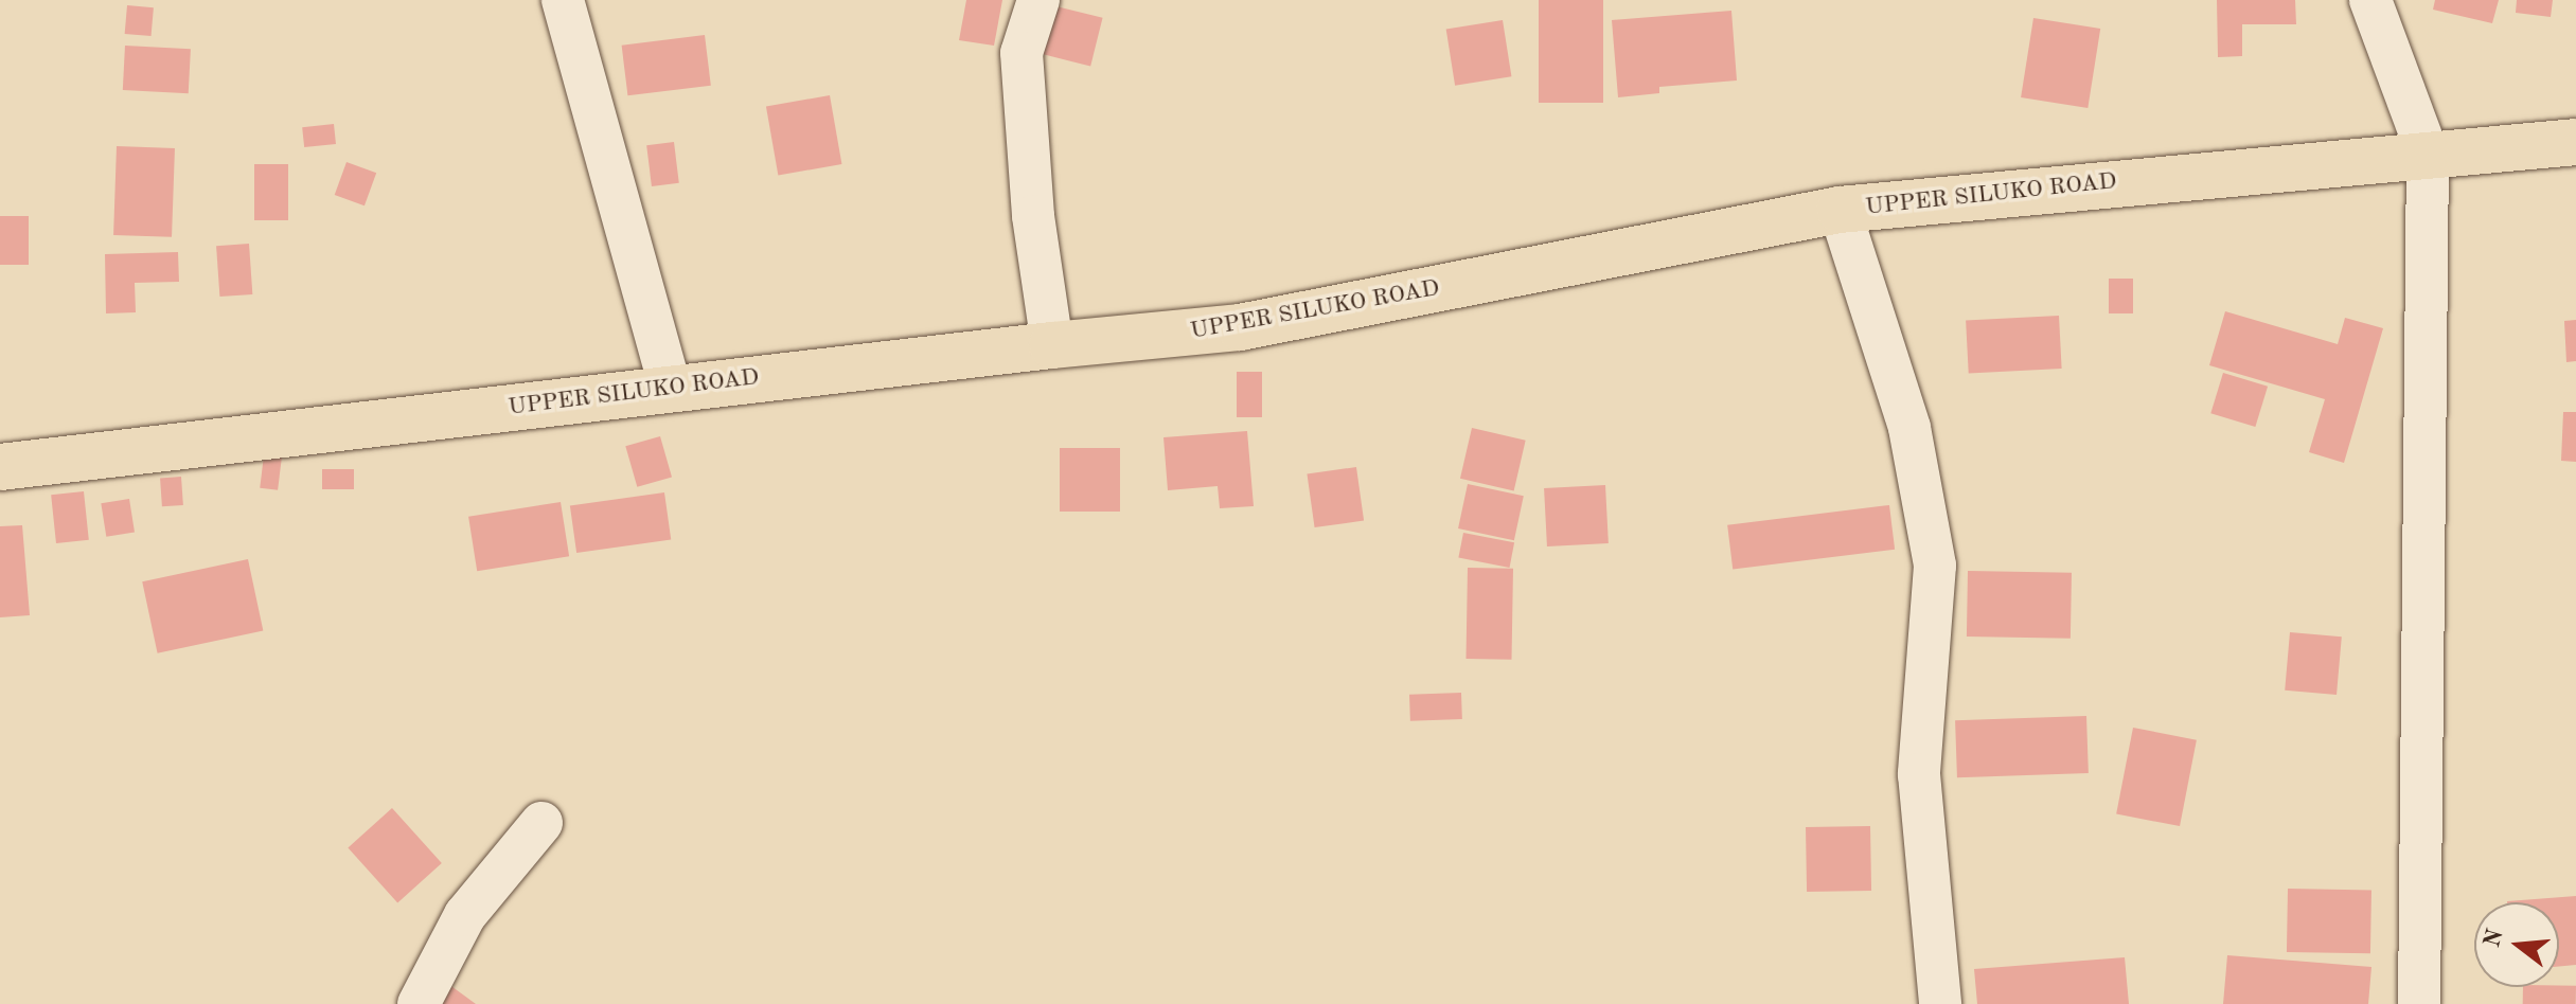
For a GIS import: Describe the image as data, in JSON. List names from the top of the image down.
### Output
{
  "streets": {
    "main road": ["UPPER SILUKO ROAD"]
  },
  "north": "left"
}
